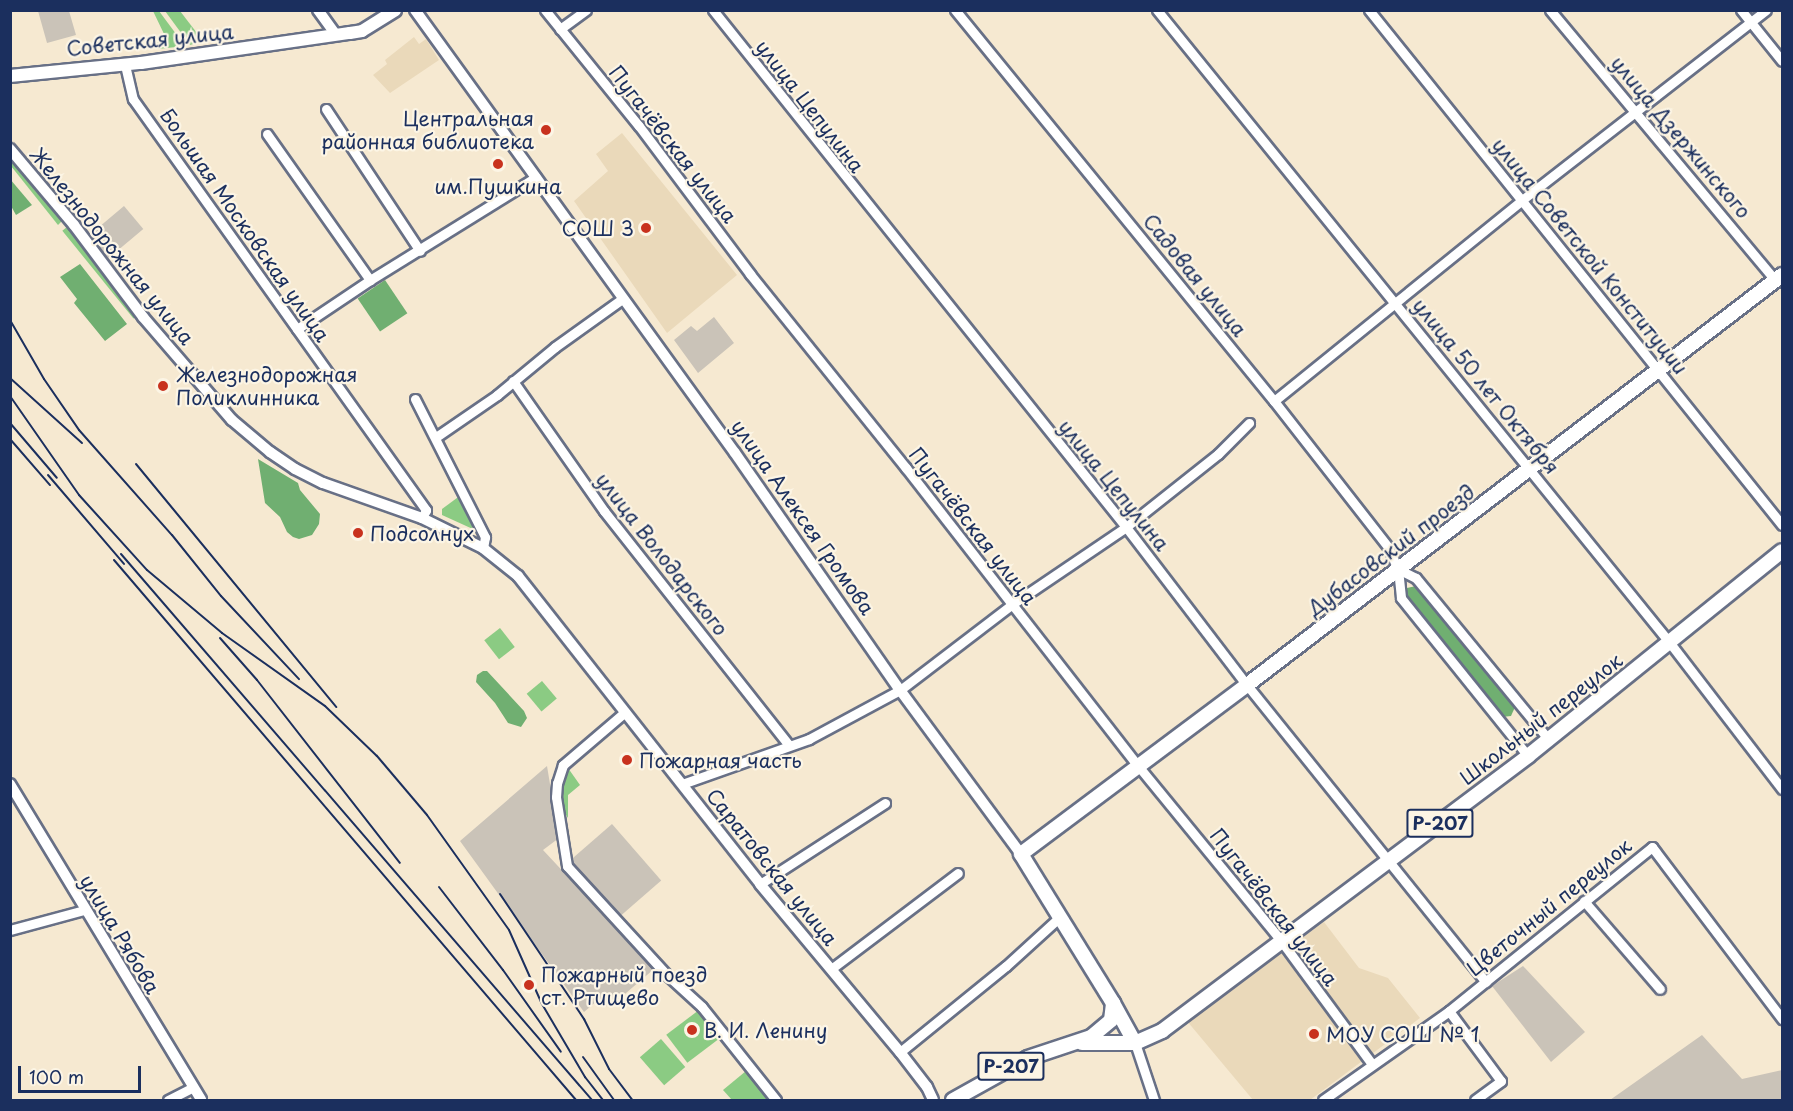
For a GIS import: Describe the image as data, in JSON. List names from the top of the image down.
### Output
{
  "streets": {
    "main road": [
      "Советская улица",
      "улица Алексея Громова",
      "Дубасовский проезд",
      "Школьный переулок",
      "Р-207"
    ],
    "street": [
      "улица Цепулина",
      "улица Дзержинского",
      "Пугачёвская улица",
      "Большая Московская улица",
      "Железнодорожная улица",
      "улица Советской Конституции",
      "Садовая улица",
      "улица 50 лет Октября",
      "улица Володарского",
      "Саратовская улица",
      "Цветочный переулок",
      "улица Рябова"
    ]
  },
  "crossings": [
    ["Советская улица", "Большая Московская улица"],
    ["улица Цепулина", "Дубасовский проезд"],
    ["улица Цепулина", "Школьный переулок"],
    ["улица Цепулина", "Цветочный переулок"],
    ["улица Дзержинского", "Дубасовский проезд"],
    ["Пугачёвская улица", "Дубасовский проезд"],
    ["Пугачёвская улица", "Школьный переулок"],
    ["Пугачёвская улица", "Цветочный переулок"],
    ["Большая Московская улица", "Железнодорожная улица"],
    ["Большая Московская улица", "Саратовская улица"],
    ["Железнодорожная улица", "Саратовская улица"],
    ["улица Советской Конституции", "Дубасовский проезд"],
    ["Садовая улица", "Дубасовский проезд"],
    ["Садовая улица", "Школьный переулок"],
    ["улица 50 лет Октября", "Дубасовский проезд"],
    ["улица 50 лет Октября", "Школьный переулок"],
    ["улица Алексея Громова", "Дубасовский проезд"],
    ["улица Алексея Громова", "Школьный переулок"],
    ["улица Алексея Громова", "Р-207"],
    ["Школьный переулок", "Р-207"]
  ],
  "places": [
    "Центральная районная библиотека",
    "им.Пушкина",
    "СОШ 3",
    "Железнодорожная Поликлинника",
    "Подсолнух",
    "Пожарная часть",
    "Пожарный поезд ст. Ртищево",
    "В. И. Ленину",
    "МОУ СОШ № 1"
  ],
  "scale_bar": "100 m"
}
